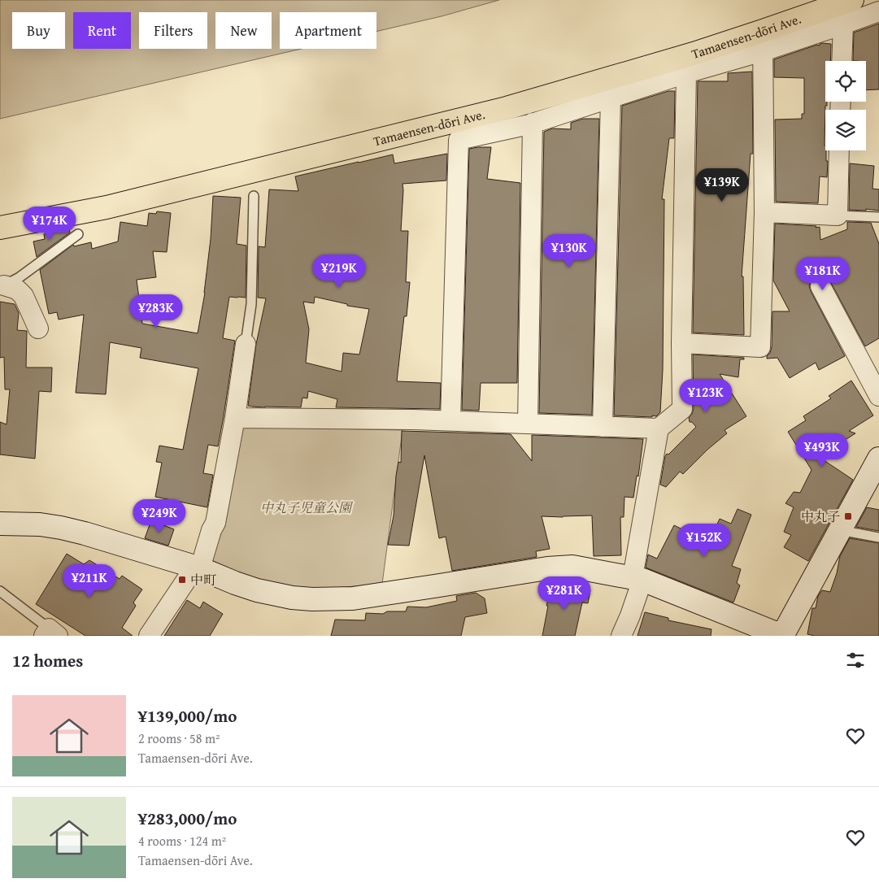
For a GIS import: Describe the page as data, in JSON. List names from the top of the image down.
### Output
{
  "streets": {
    "main road": ["Tamaensen-dōri Ave."]
  },
  "parks": ["中丸子児童公園"],
  "places": {
    "transit": ["中丸子", "中町"]
  },
  "page": {
    "chip": [
      "Buy",
      "Rent",
      "Filters",
      "New",
      "Apartment"
    ],
    "price": [
      "¥139K",
      "¥174K",
      "¥130K",
      "¥219K",
      "¥181K",
      "¥283K",
      "¥123K",
      "¥493K",
      "¥249K",
      "¥152K",
      "¥211K",
      "¥281K"
    ],
    "heading": "12 homes",
    "list": [
      {
        "name": "¥139,000/mo",
        "note": "2 rooms · 58 m² · Tamaensen-dōri Ave."
      },
      {
        "name": "¥283,000/mo",
        "note": "4 rooms · 124 m² · Tamaensen-dōri Ave."
      }
    ]
  }
}
